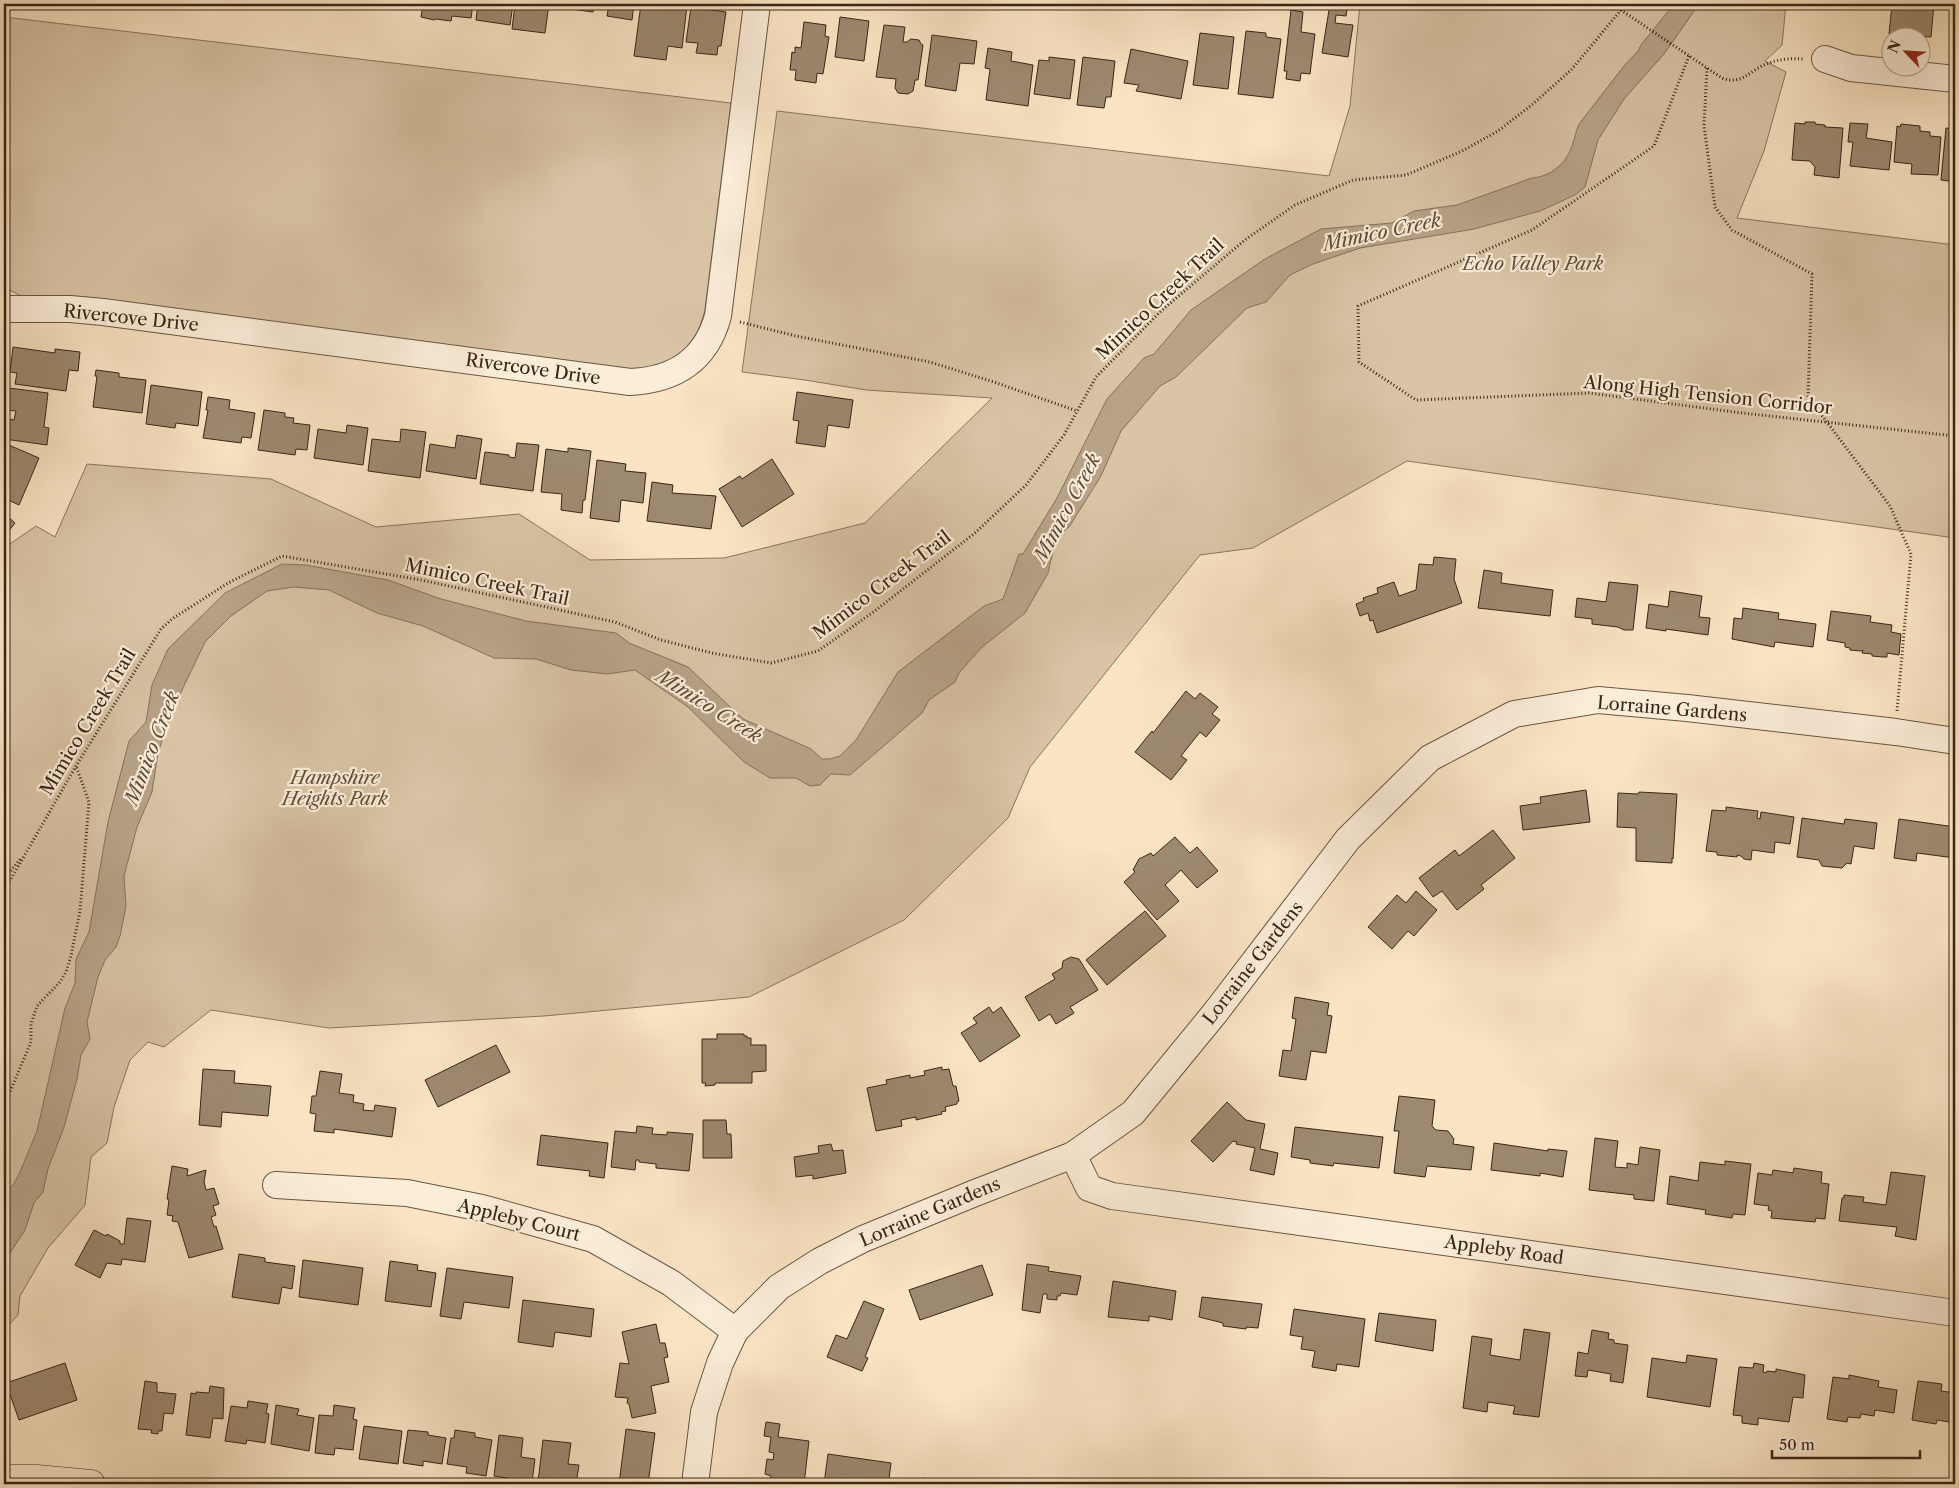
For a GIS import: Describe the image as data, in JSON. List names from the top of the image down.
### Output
{
  "streets": {
    "street": [
      "Rivercove Drive",
      "Lorraine Gardens",
      "Appleby Court",
      "Appleby Road"
    ],
    "path": ["Mimico Creek Trail", "Along High Tension Corridor"]
  },
  "crossings": [
    ["Lorraine Gardens", "Appleby Court"],
    ["Lorraine Gardens", "Appleby Road"]
  ],
  "water": ["Mimico Creek"],
  "parks": ["Echo Valley Park", "Hampshire Heights Park"],
  "scale_bar": "50 m",
  "north": "top left"
}
